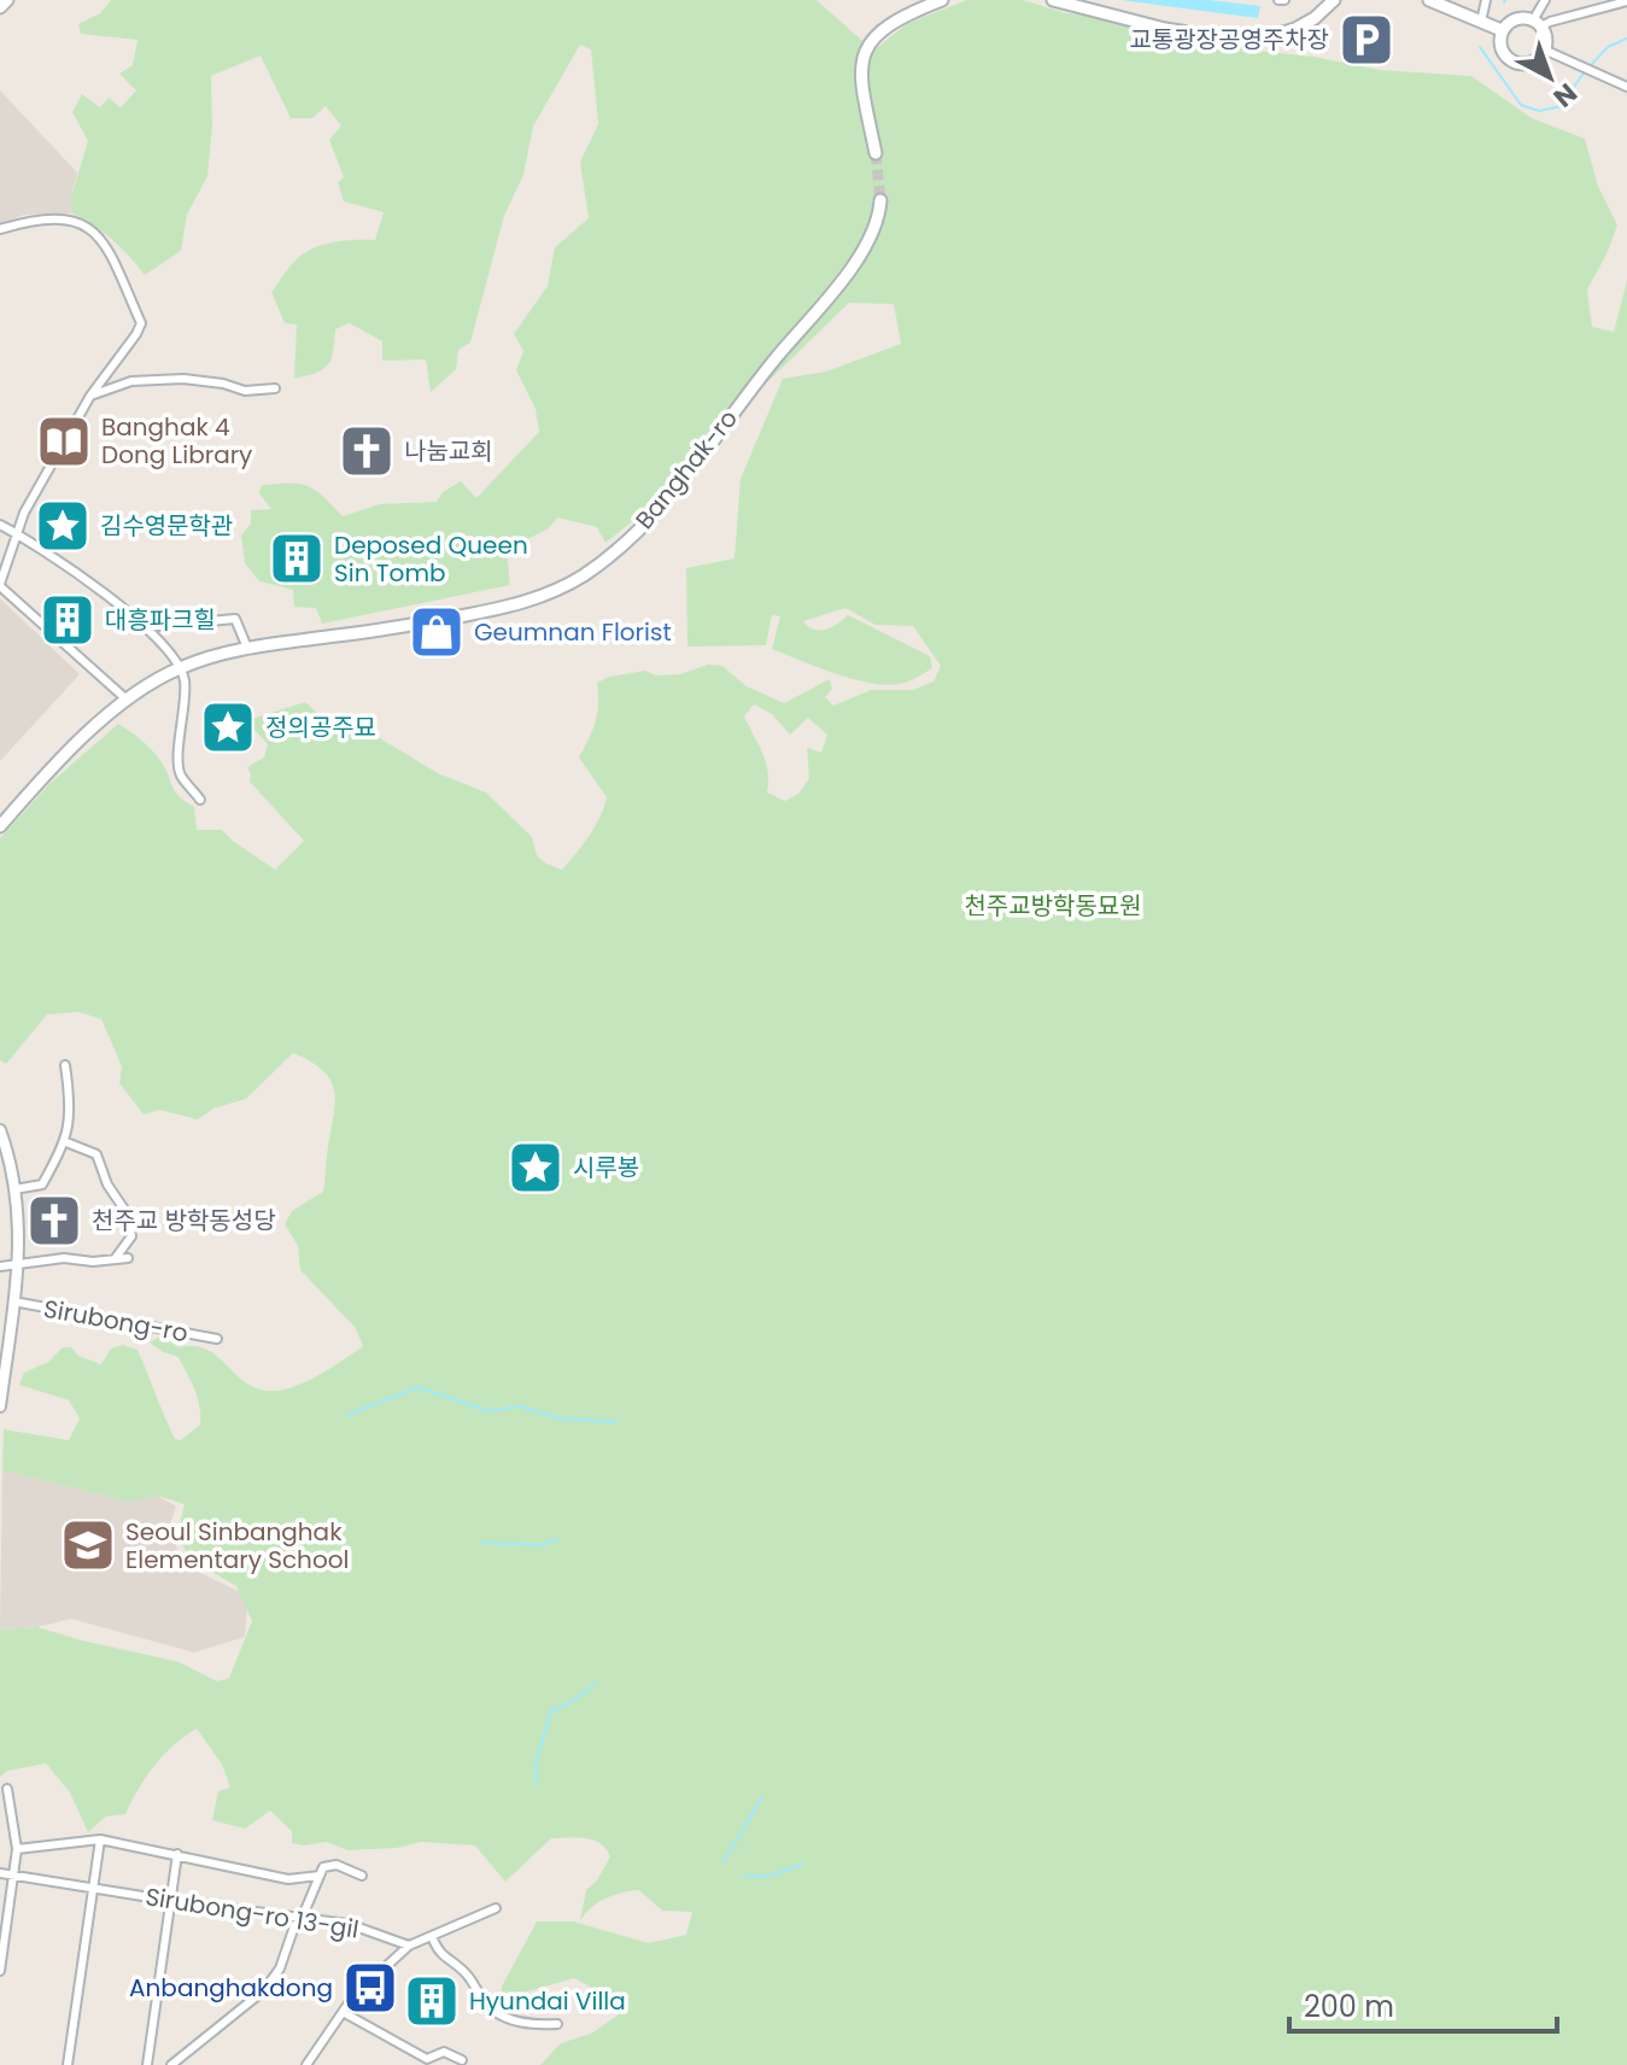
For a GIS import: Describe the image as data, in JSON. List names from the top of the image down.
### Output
{
  "streets": {
    "main road": ["Banghak-ro"],
    "street": ["Sirubong-ro", "Sirubong-ro 13-gil"]
  },
  "parks": ["천주교방학동묘원"],
  "places": {
    "parking": ["교통광장공영주차장"],
    "library": ["Banghak 4 Dong Library"],
    "church": ["나눔교회", "천주교 방학동성당"],
    "place": ["김수영문학관", "정의공주묘", "시루봉"],
    "building": ["Deposed Queen Sin Tomb", "대흥파크힐", "Hyundai Villa"],
    "shop": ["Geumnan Florist"],
    "school or university": ["Seoul Sinbanghak Elementary School"],
    "bus stop": ["Anbanghakdong"]
  },
  "scale_bar": "200 m",
  "north": "bottom right"
}
